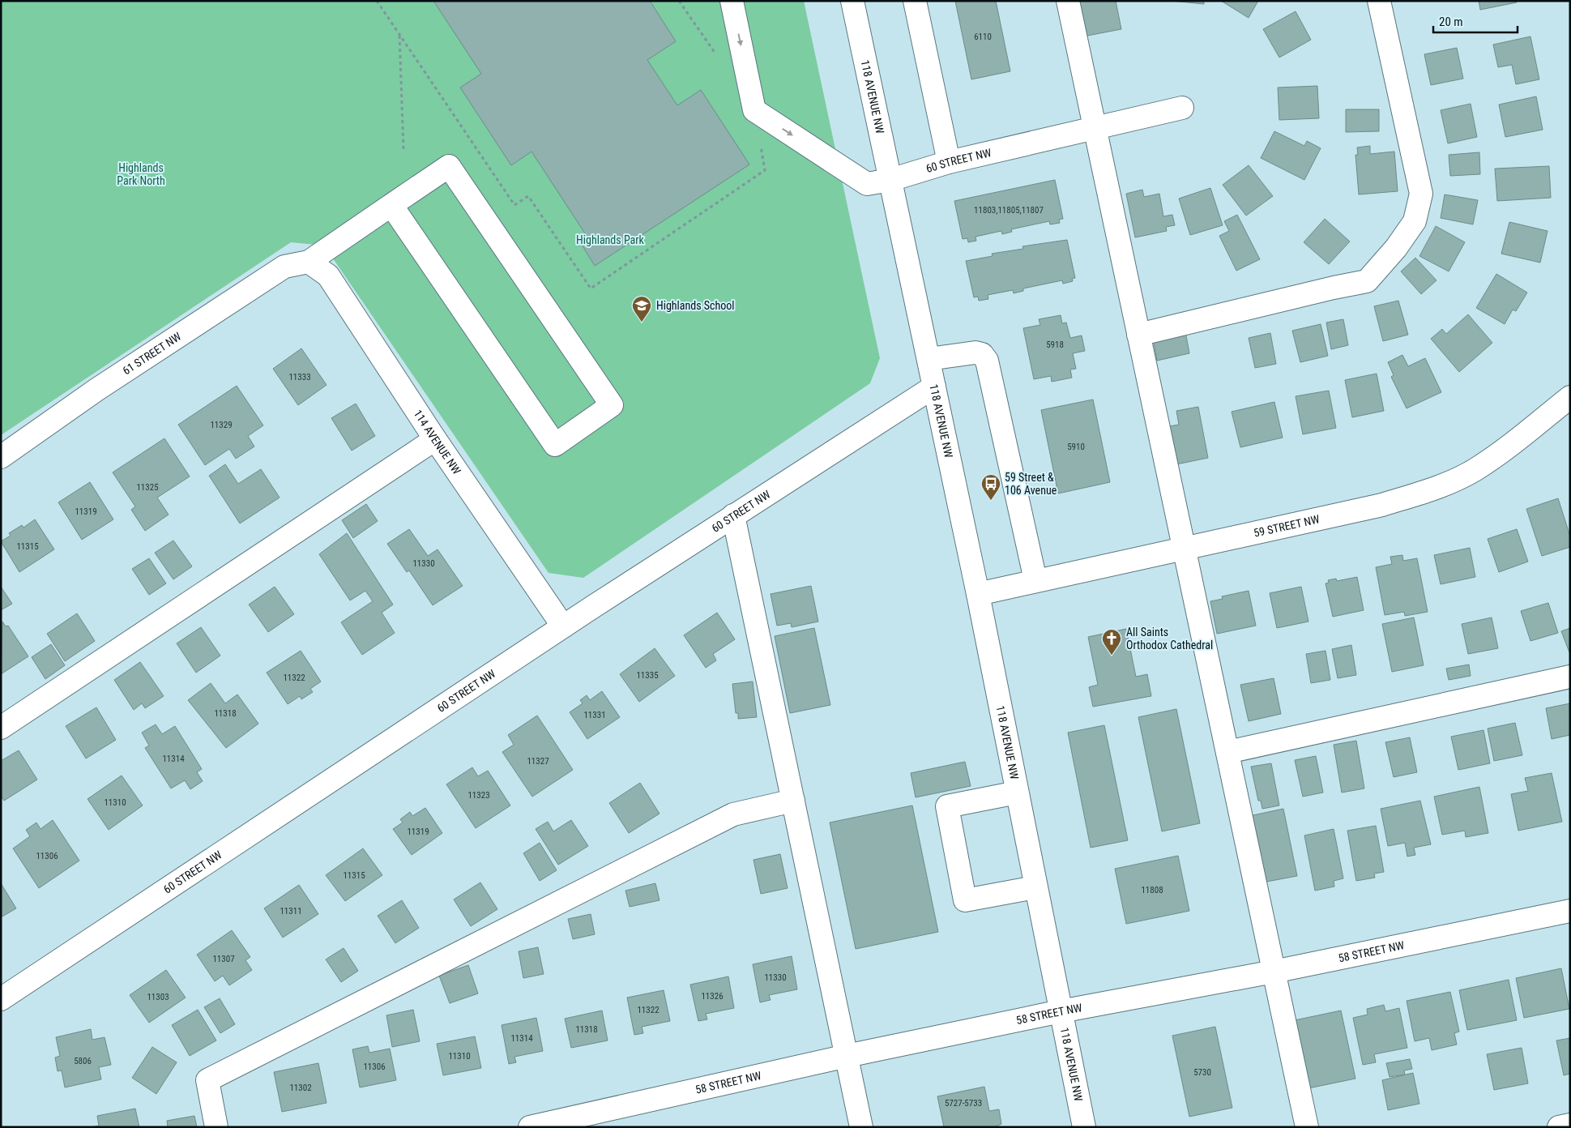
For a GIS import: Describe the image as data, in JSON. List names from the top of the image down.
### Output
{
  "streets": {
    "street": [
      "118 AVENUE NW",
      "60 STREET NW",
      "61 STREET NW",
      "114 AVENUE NW",
      "59 STREET NW",
      "58 STREET NW"
    ]
  },
  "crossings": [
    ["118 AVENUE NW", "60 STREET NW"],
    ["118 AVENUE NW", "59 STREET NW"],
    ["118 AVENUE NW", "58 STREET NW"],
    ["60 STREET NW", "114 AVENUE NW"],
    ["61 STREET NW", "114 AVENUE NW"]
  ],
  "parks": ["Highlands Park North", "Highlands Park"],
  "places": {
    "school or university": ["Highlands School"],
    "bus stop": ["59 Street & 106 Avenue"],
    "church": ["All Saints Orthodox Cathedral"]
  },
  "house_numbers": [
    "6110",
    "11803,11805,11807",
    "5918",
    "11333",
    "11329",
    "5910",
    "11325",
    "11319",
    "11315",
    "11330",
    "11335",
    "11322",
    "11318",
    "11331",
    "11314",
    "11327",
    "11323",
    "11310",
    "11319",
    "11306",
    "11315",
    "11808",
    "11311",
    "11307",
    "11330",
    "11326",
    "11303",
    "11322",
    "11318",
    "11314",
    "11310",
    "5806",
    "11306",
    "5730",
    "11302",
    "5727-5733"
  ],
  "scale_bar": "20 m"
}
